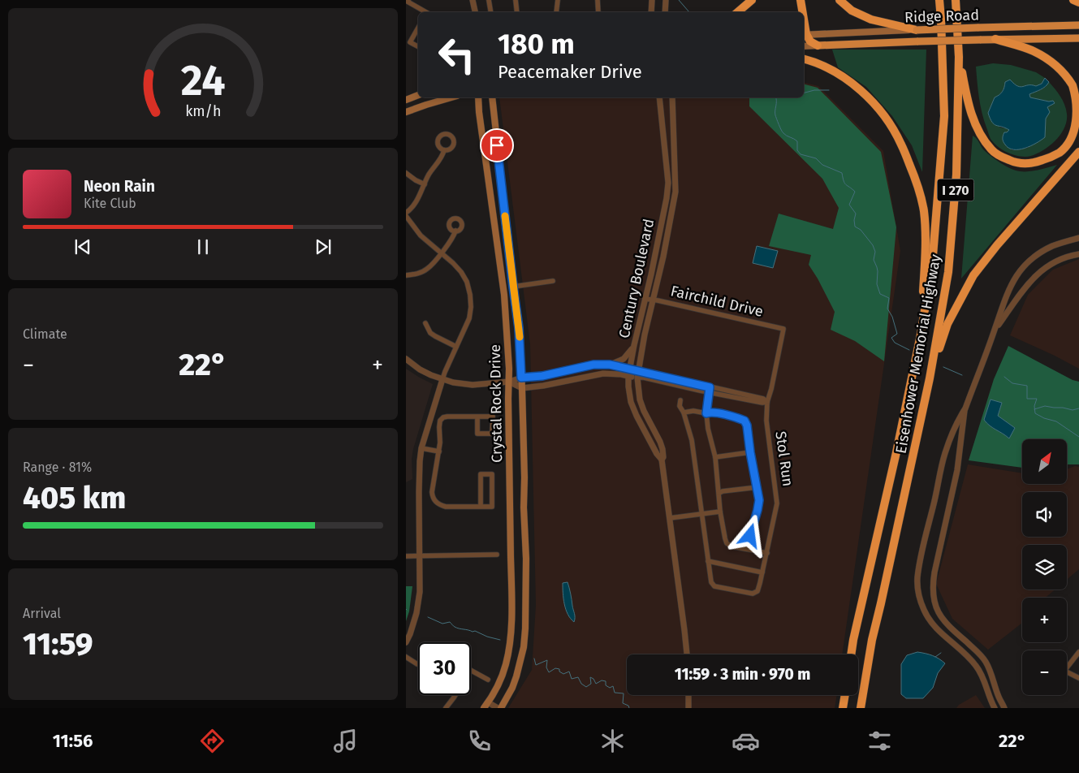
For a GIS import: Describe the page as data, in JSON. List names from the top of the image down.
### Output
{
  "streets": {
    "highway": ["Ridge Road", "I 270", "Eisenhower Memorial Highway"],
    "main road": ["Crystal Rock Drive"],
    "street": ["Century Boulevard", "Fairchild Drive", "Stol Run"]
  },
  "crossings": [
    ["Century Boulevard", "Fairchild Drive"],
    ["Fairchild Drive", "Stol Run"]
  ],
  "north": "top right",
  "page": {
    "turn": ["180 m", "Peacemaker Drive"],
    "song": ["Neon Rain", "Kite Club"],
    "tile": [
      "Climate",
      ["Range · 81%", "405 km"],
      ["Arrival", "11:59"]
    ],
    "heat": ["−", "22°", "+"],
    "map_buttons": ["+", "−"],
    "limit": "30",
    "trip": "11:59 · 3 min · 970 m",
    "tabs": ["11:56", "22°"],
    "gauge": ["24", "km/h"]
  }
}
